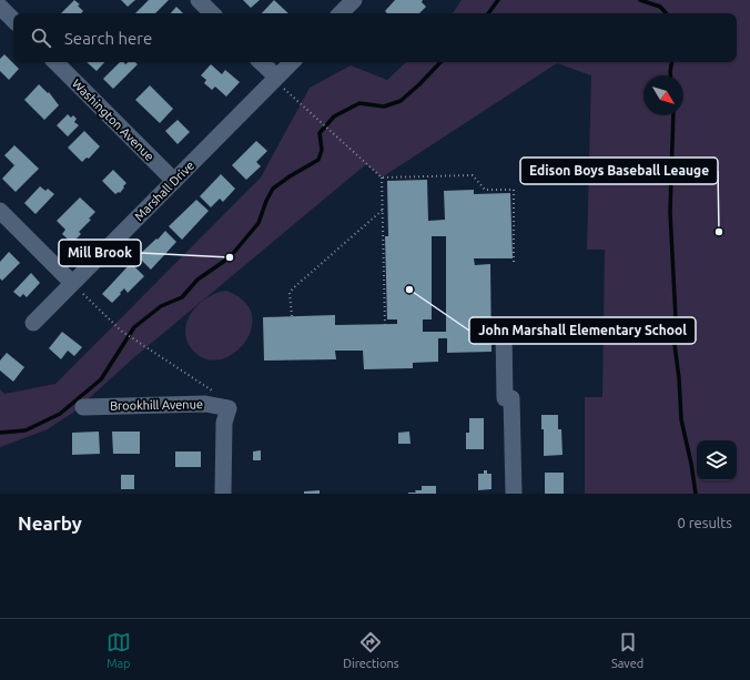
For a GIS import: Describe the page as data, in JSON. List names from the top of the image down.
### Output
{
  "streets": {
    "street": ["Washington Avenue", "Marshall Drive", "Brookhill Avenue"]
  },
  "crossings": [
    ["Washington Avenue", "Marshall Drive"]
  ],
  "places": ["Edison Boys Baseball Leauge", "Mill Brook", "John Marshall Elementary School"],
  "north": "bottom right",
  "page": {
    "search": "Search here",
    "heading": ["Nearby", "0 results"],
    "nav": ["Map", "Directions", "Saved"]
  }
}
